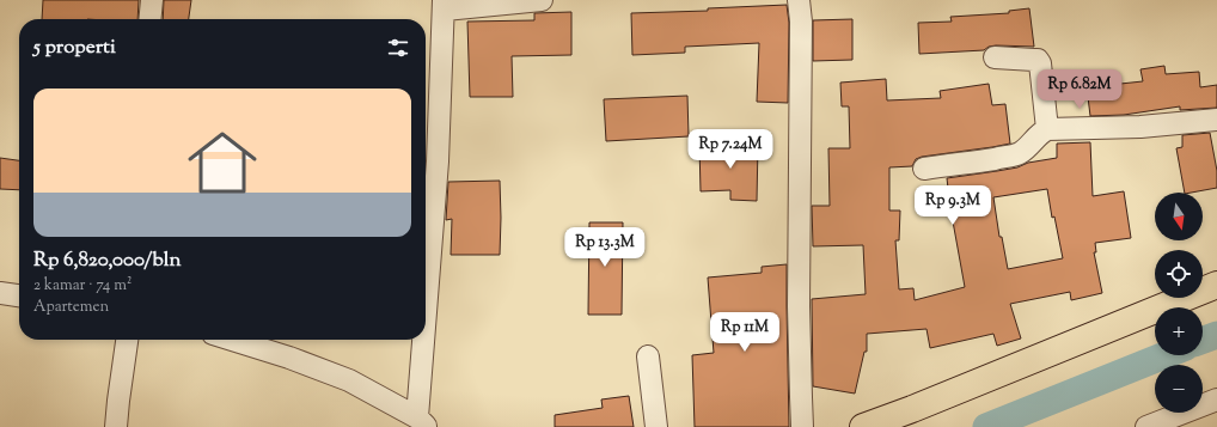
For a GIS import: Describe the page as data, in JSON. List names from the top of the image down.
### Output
{
  "north": "bottom",
  "page": {
    "heading": "5 properti",
    "price": [
      "Rp 6.82M",
      "Rp 7.24M",
      "Rp 9.3M",
      "Rp 13.3M",
      "Rp 11M"
    ],
    "list": [
      {
        "name": "Rp 6,820,000/bln",
        "note": "2 kamar · 74 m² · Apartemen"
      }
    ],
    "map_buttons": ["+", "−"]
  }
}
